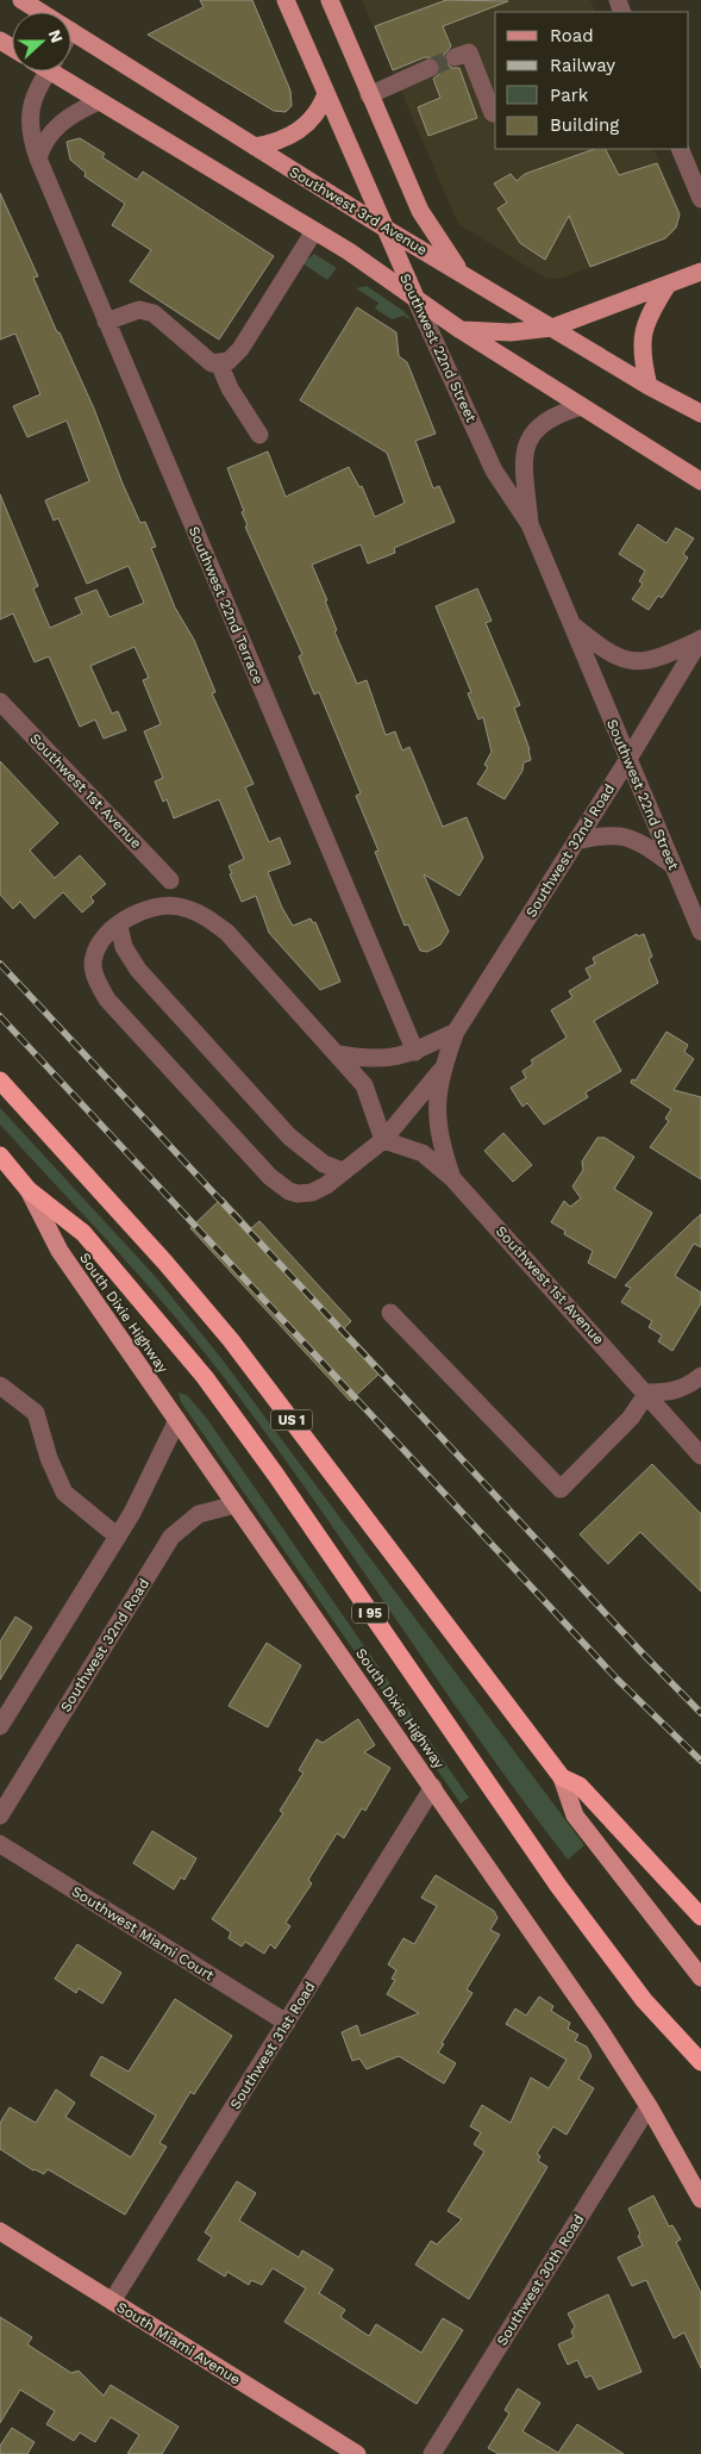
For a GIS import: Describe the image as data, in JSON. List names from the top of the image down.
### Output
{
  "streets": {
    "highway": ["South Dixie Highway", "US 1", "I 95"],
    "main road": ["Southwest 3rd Avenue", "Southwest 22nd Street", "South Miami Avenue"],
    "street": [
      "Southwest 22nd Terrace",
      "Southwest 1st Avenue",
      "Southwest 32nd Road",
      "Southwest Miami Court",
      "Southwest 31st Road",
      "Southwest 30th Road"
    ]
  },
  "crossings": [
    ["Southwest 3rd Avenue", "Southwest 22nd Street"],
    ["Southwest 22nd Street", "Southwest 32nd Road"],
    ["Southwest 1st Avenue", "Southwest 32nd Road"],
    ["Southwest 32nd Road", "South Dixie Highway"],
    ["South Dixie Highway", "I 95"],
    ["South Dixie Highway", "Southwest 31st Road"],
    ["South Dixie Highway", "Southwest 30th Road"],
    ["Southwest Miami Court", "Southwest 31st Road"],
    ["Southwest 31st Road", "South Miami Avenue"]
  ],
  "legend": [
    "Road",
    "Railway",
    "Park",
    "Building"
  ],
  "north": "right"
}
